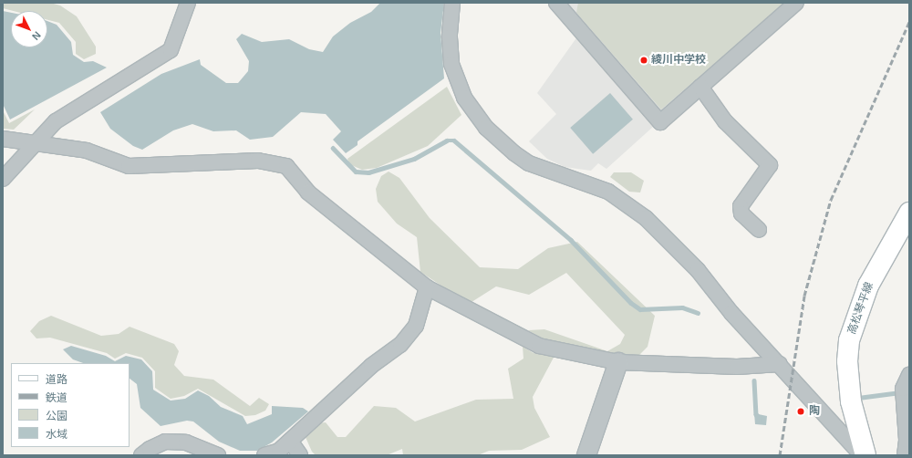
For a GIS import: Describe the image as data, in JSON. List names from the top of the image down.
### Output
{
  "streets": {
    "main road": ["高松琴平線"]
  },
  "places": ["綾川中学校", "陶"],
  "legend": [
    "道路",
    "鉄道",
    "公園",
    "水域"
  ],
  "north": "bottom right"
}
